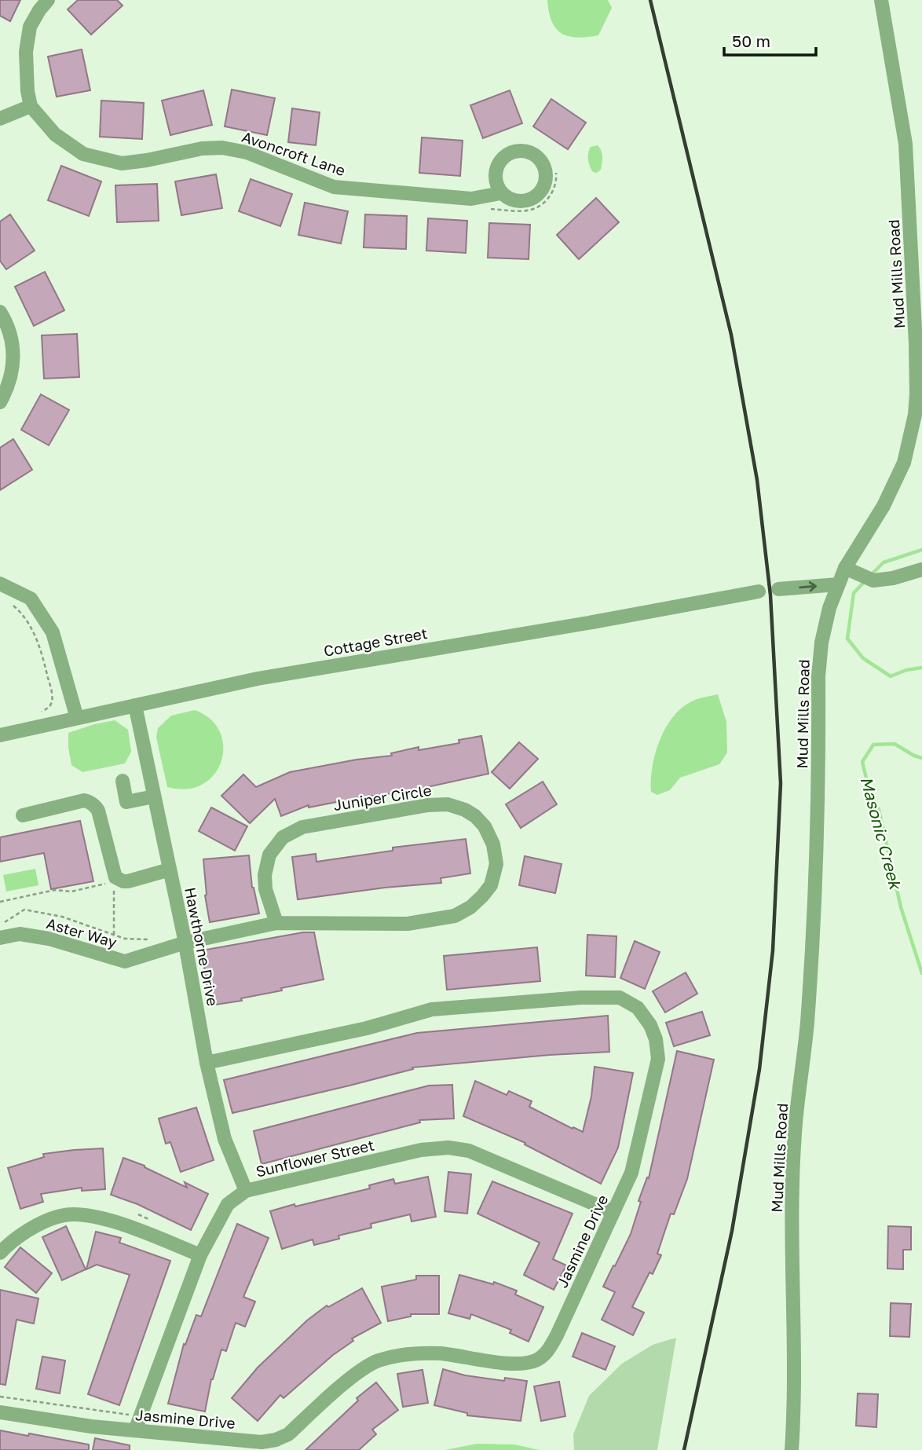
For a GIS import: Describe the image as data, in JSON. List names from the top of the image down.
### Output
{
  "streets": {
    "street": [
      "Avoncroft Lane",
      "Mud Mills Road",
      "Cottage Street",
      "Juniper Circle",
      "Aster Way",
      "Hawthorne Drive",
      "Sunflower Street",
      "Jasmine Drive"
    ]
  },
  "crossings": [
    ["Cottage Street", "Hawthorne Drive"],
    ["Juniper Circle", "Aster Way"],
    ["Juniper Circle", "Hawthorne Drive"],
    ["Aster Way", "Hawthorne Drive"],
    ["Hawthorne Drive", "Sunflower Street"],
    ["Hawthorne Drive", "Jasmine Drive"],
    ["Sunflower Street", "Jasmine Drive"]
  ],
  "water": ["Masonic Creek"],
  "scale_bar": "50 m"
}
